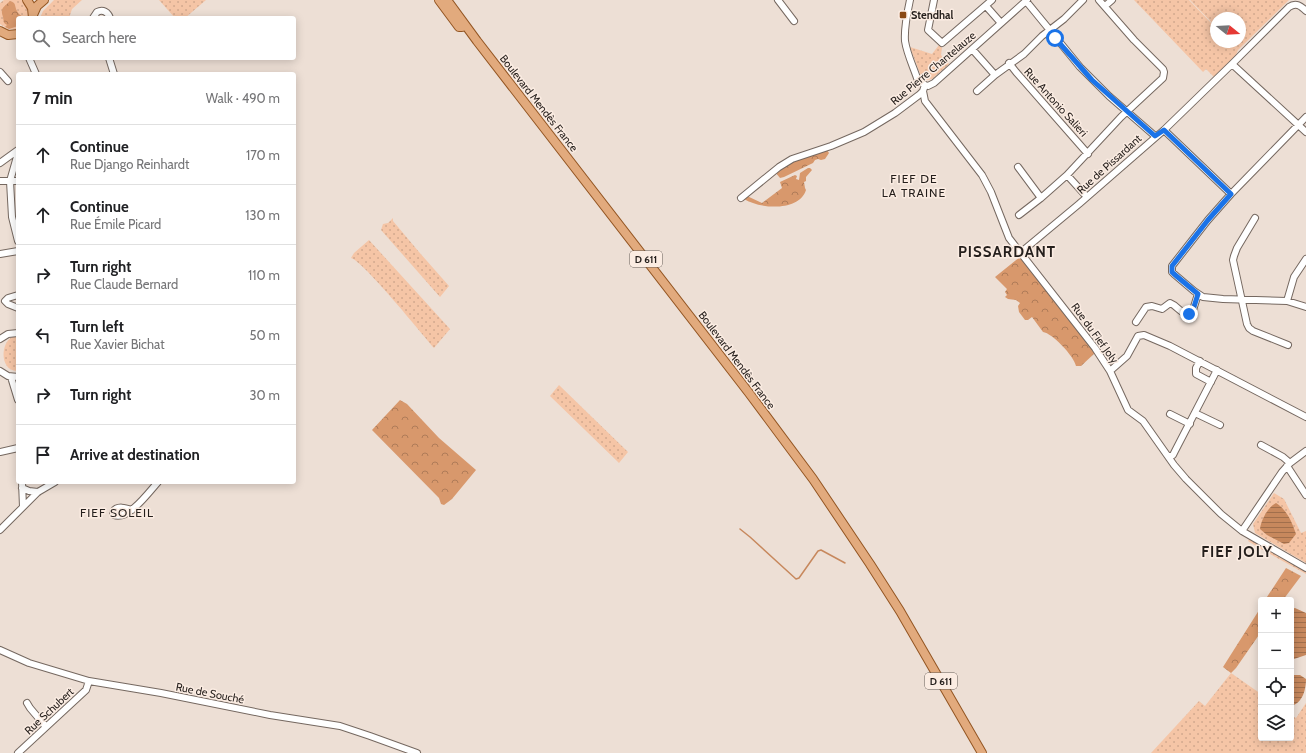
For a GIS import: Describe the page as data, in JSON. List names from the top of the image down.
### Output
{
  "streets": {
    "main road": ["Boulevard Mendès France", "D 611"],
    "street": [
      "Rue Pierre Chantelauze",
      "Rue Antonio Salieri",
      "Rue de Pissardant",
      "Rue du Fief Joly",
      "Rue de Souché",
      "Rue Schubert"
    ]
  },
  "crossings": [
    ["Rue Pierre Chantelauze", "Rue du Fief Joly"],
    ["Rue de Pissardant", "Rue du Fief Joly"],
    ["Rue de Souché", "Rue Schubert"]
  ],
  "districts": [
    "FIEF DE LA TRAINE",
    "PISSARDANT",
    "FIEF SOLEIL",
    "FIEF JOLY"
  ],
  "places": {
    "transit": ["Stendhal"]
  },
  "north": "right",
  "page": {
    "search": "Search here",
    "heading": ["7 min", "Walk · 490 m"],
    "list": [
      ["Continue", "Rue Django Reinhardt", "170 m"],
      ["Continue", "Rue Émile Picard", "130 m"],
      ["Turn right", "Rue Claude Bernard", "110 m"],
      ["Turn left", "Rue Xavier Bichat", "50 m"],
      ["Turn right", "30 m"],
      "Arrive at destination"
    ],
    "map_buttons": ["+", "−"]
  }
}
